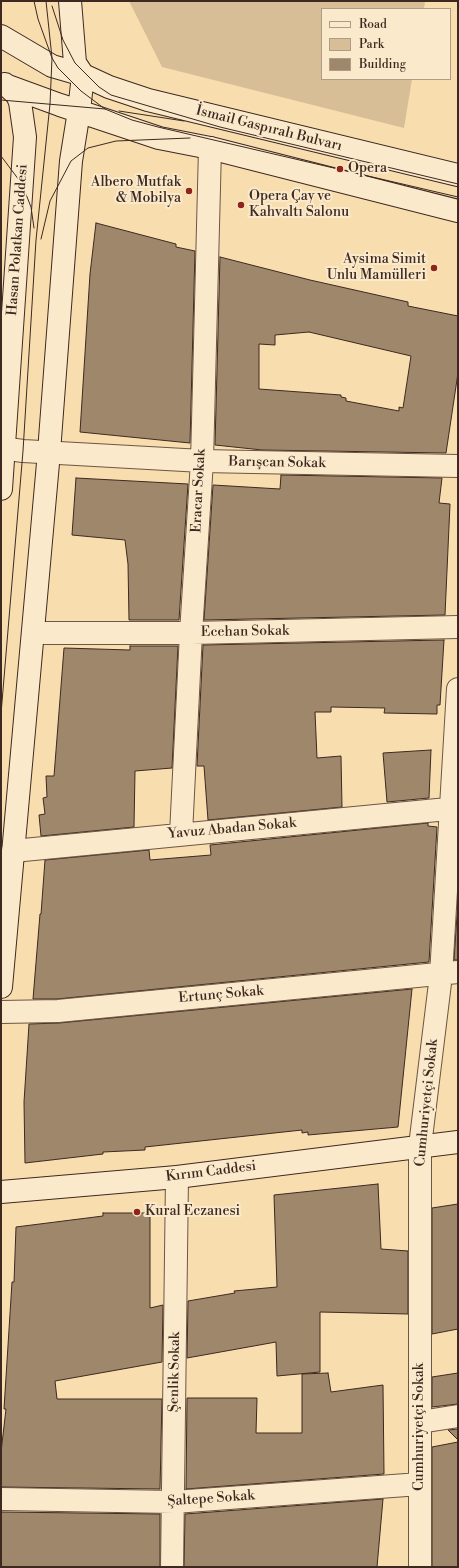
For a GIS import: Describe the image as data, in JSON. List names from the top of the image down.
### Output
{
  "streets": {
    "street": [
      "İsmail Gaspıralı Bulvarı",
      "Hasan Polatkan Caddesi",
      "Barışcan Sokak",
      "Eracar Sokak",
      "Ecehan Sokak",
      "Yavuz Abadan Sokak",
      "Ertunç Sokak",
      "Cumhuriyetçi Sokak",
      "Kırım Caddesi",
      "Şenlik Sokak",
      "Şaltepe Sokak"
    ]
  },
  "crossings": [
    ["Hasan Polatkan Caddesi", "Barışcan Sokak"],
    ["Barışcan Sokak", "Eracar Sokak"],
    ["Eracar Sokak", "Ecehan Sokak"],
    ["Eracar Sokak", "Yavuz Abadan Sokak"],
    ["Yavuz Abadan Sokak", "Cumhuriyetçi Sokak"],
    ["Ertunç Sokak", "Cumhuriyetçi Sokak"],
    ["Cumhuriyetçi Sokak", "Kırım Caddesi"],
    ["Cumhuriyetçi Sokak", "Şaltepe Sokak"],
    ["Kırım Caddesi", "Şenlik Sokak"],
    ["Şenlik Sokak", "Şaltepe Sokak"]
  ],
  "places": [
    "Opera",
    "Albero Mutfak & Mobilya",
    "Opera Çay ve Kahvaltı Salonu",
    "Aysima Simit Unlu Mamülleri",
    "Kural Eczanesi"
  ],
  "legend": ["Road", "Park", "Building"]
}
